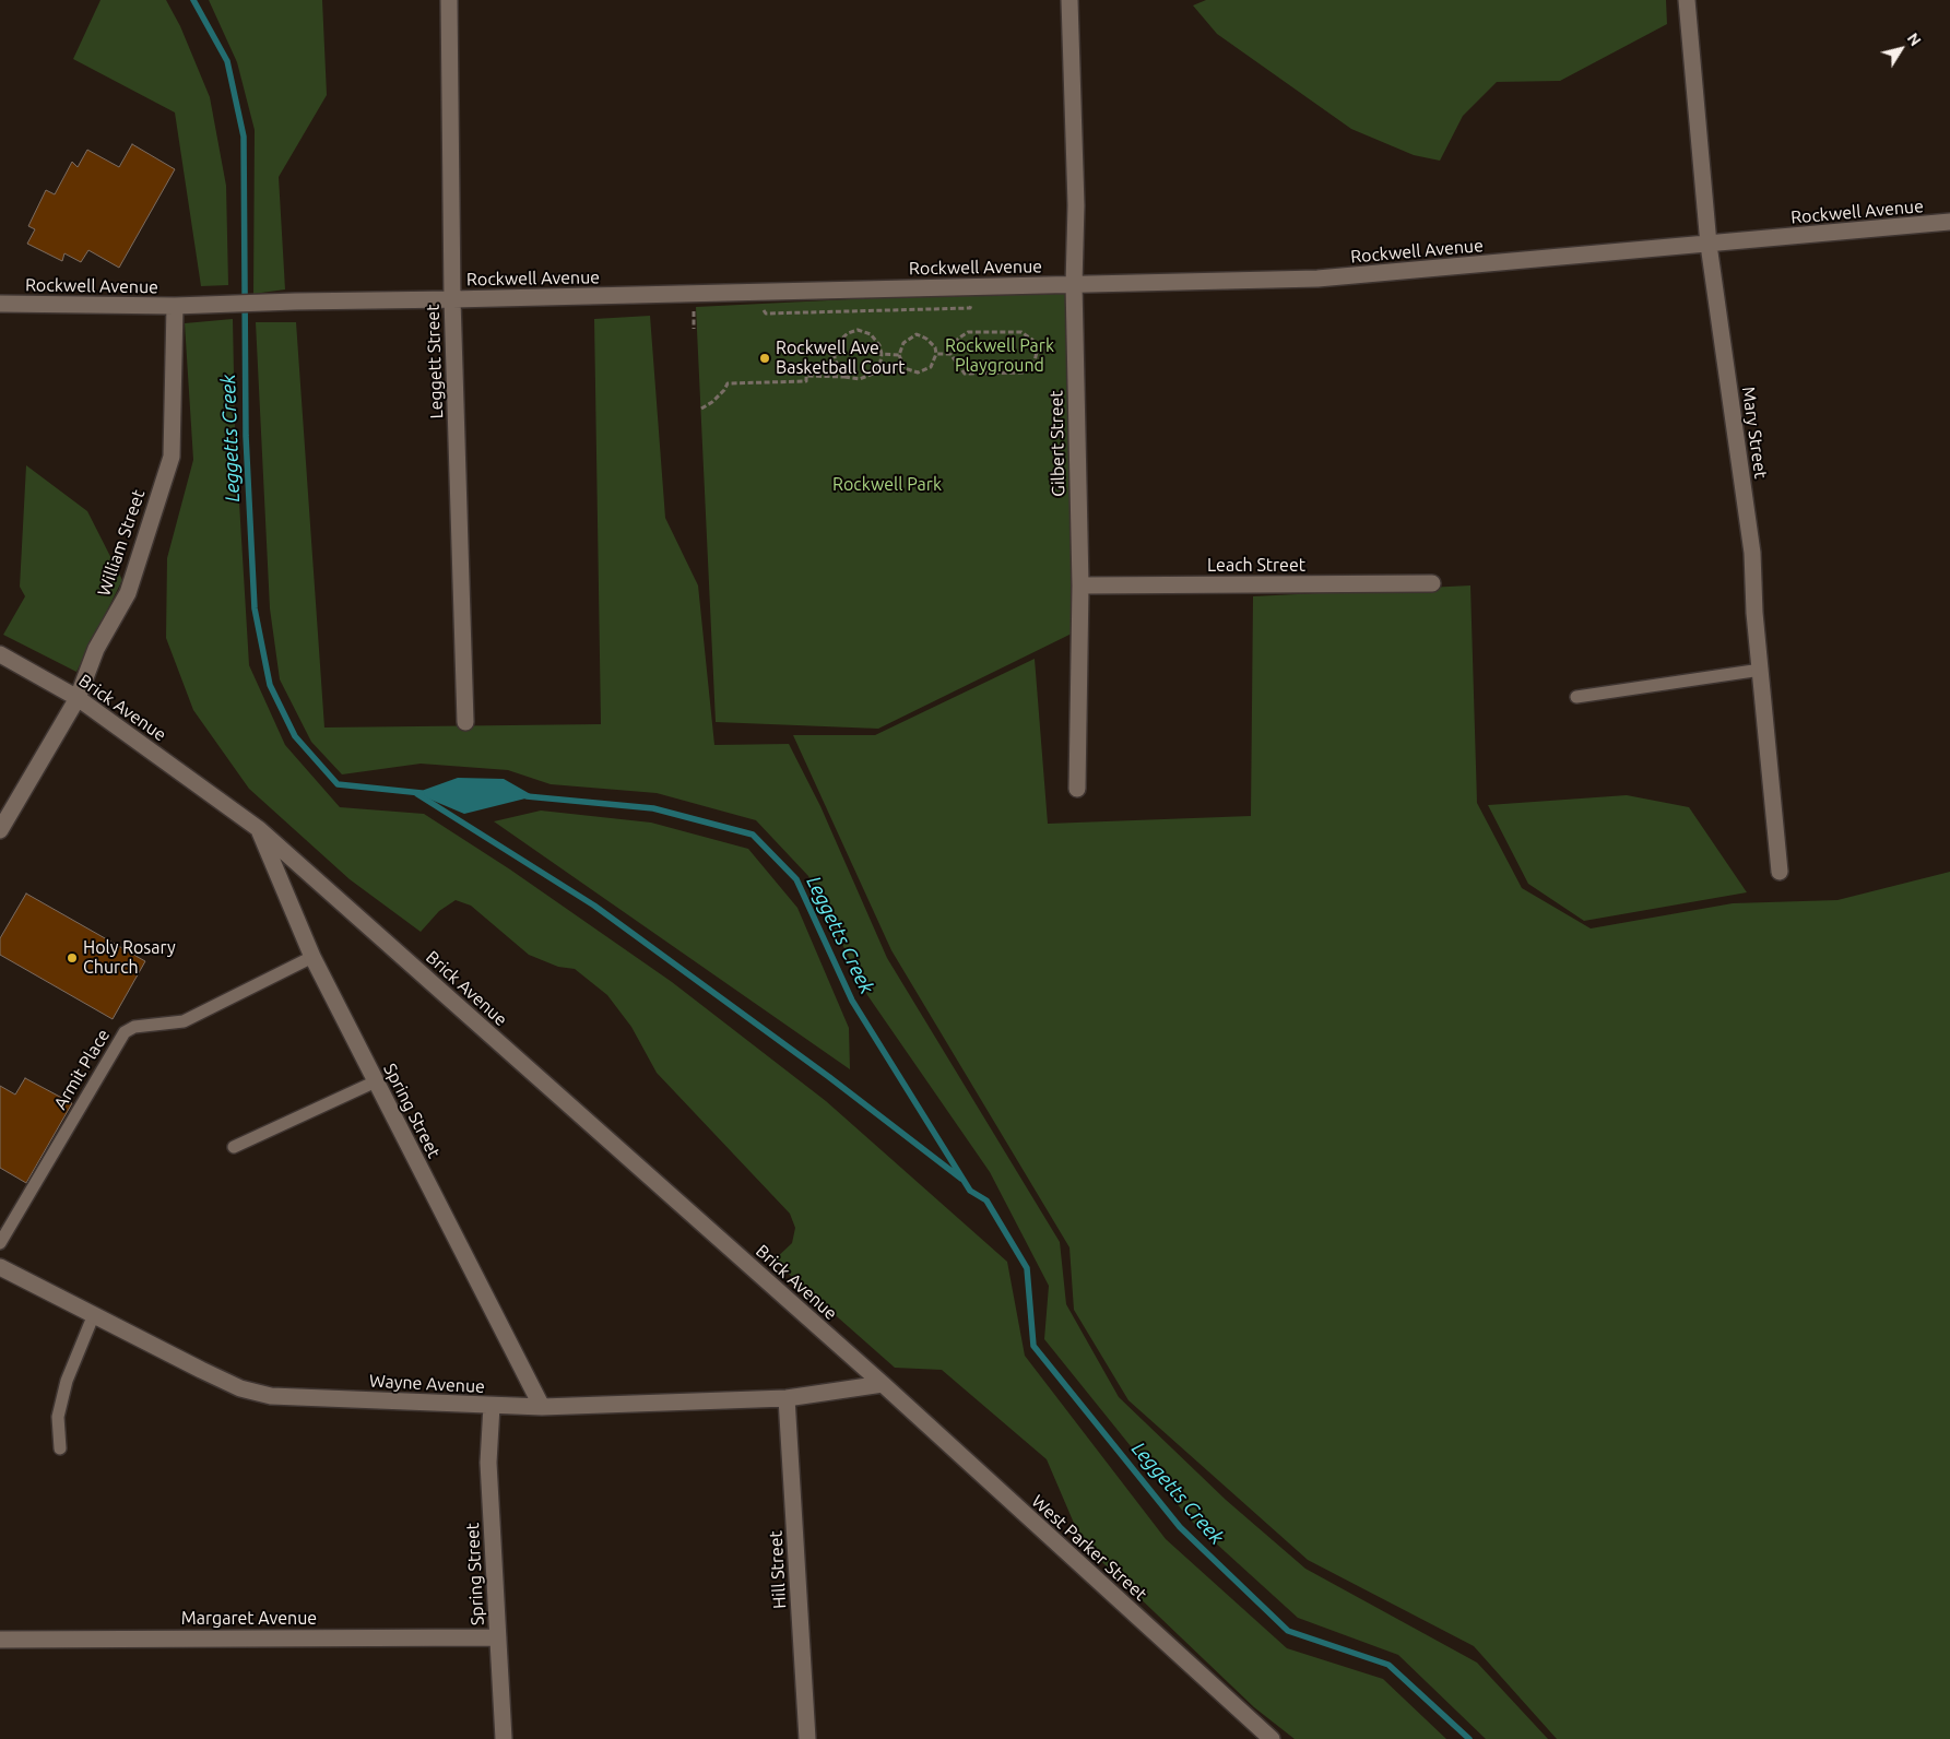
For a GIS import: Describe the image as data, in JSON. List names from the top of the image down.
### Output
{
  "streets": {
    "street": [
      "Rockwell Avenue",
      "Leggett Street",
      "Mary Street",
      "Gilbert Street",
      "William Street",
      "Leach Street",
      "Brick Avenue",
      "Spring Street",
      "Wayne Avenue",
      "West Parker Street",
      "Hill Street",
      "Margaret Avenue"
    ],
    "lane": ["Armit Place"]
  },
  "crossings": [
    ["Rockwell Avenue", "Leggett Street"],
    ["Rockwell Avenue", "Mary Street"],
    ["Rockwell Avenue", "Gilbert Street"],
    ["Rockwell Avenue", "William Street"],
    ["Gilbert Street", "Leach Street"],
    ["William Street", "Brick Avenue"],
    ["Brick Avenue", "Spring Street"],
    ["Brick Avenue", "Wayne Avenue"],
    ["Brick Avenue", "West Parker Street"],
    ["Armit Place", "Spring Street"],
    ["Spring Street", "Wayne Avenue"],
    ["Spring Street", "Margaret Avenue"],
    ["Wayne Avenue", "West Parker Street"],
    ["Wayne Avenue", "Hill Street"]
  ],
  "water": ["Leggetts Creek"],
  "parks": ["Rockwell Park Playground", "Rockwell Park"],
  "places": ["Rockwell Ave Basketball Court", "Holy Rosary Church"],
  "north": "top right"
}
